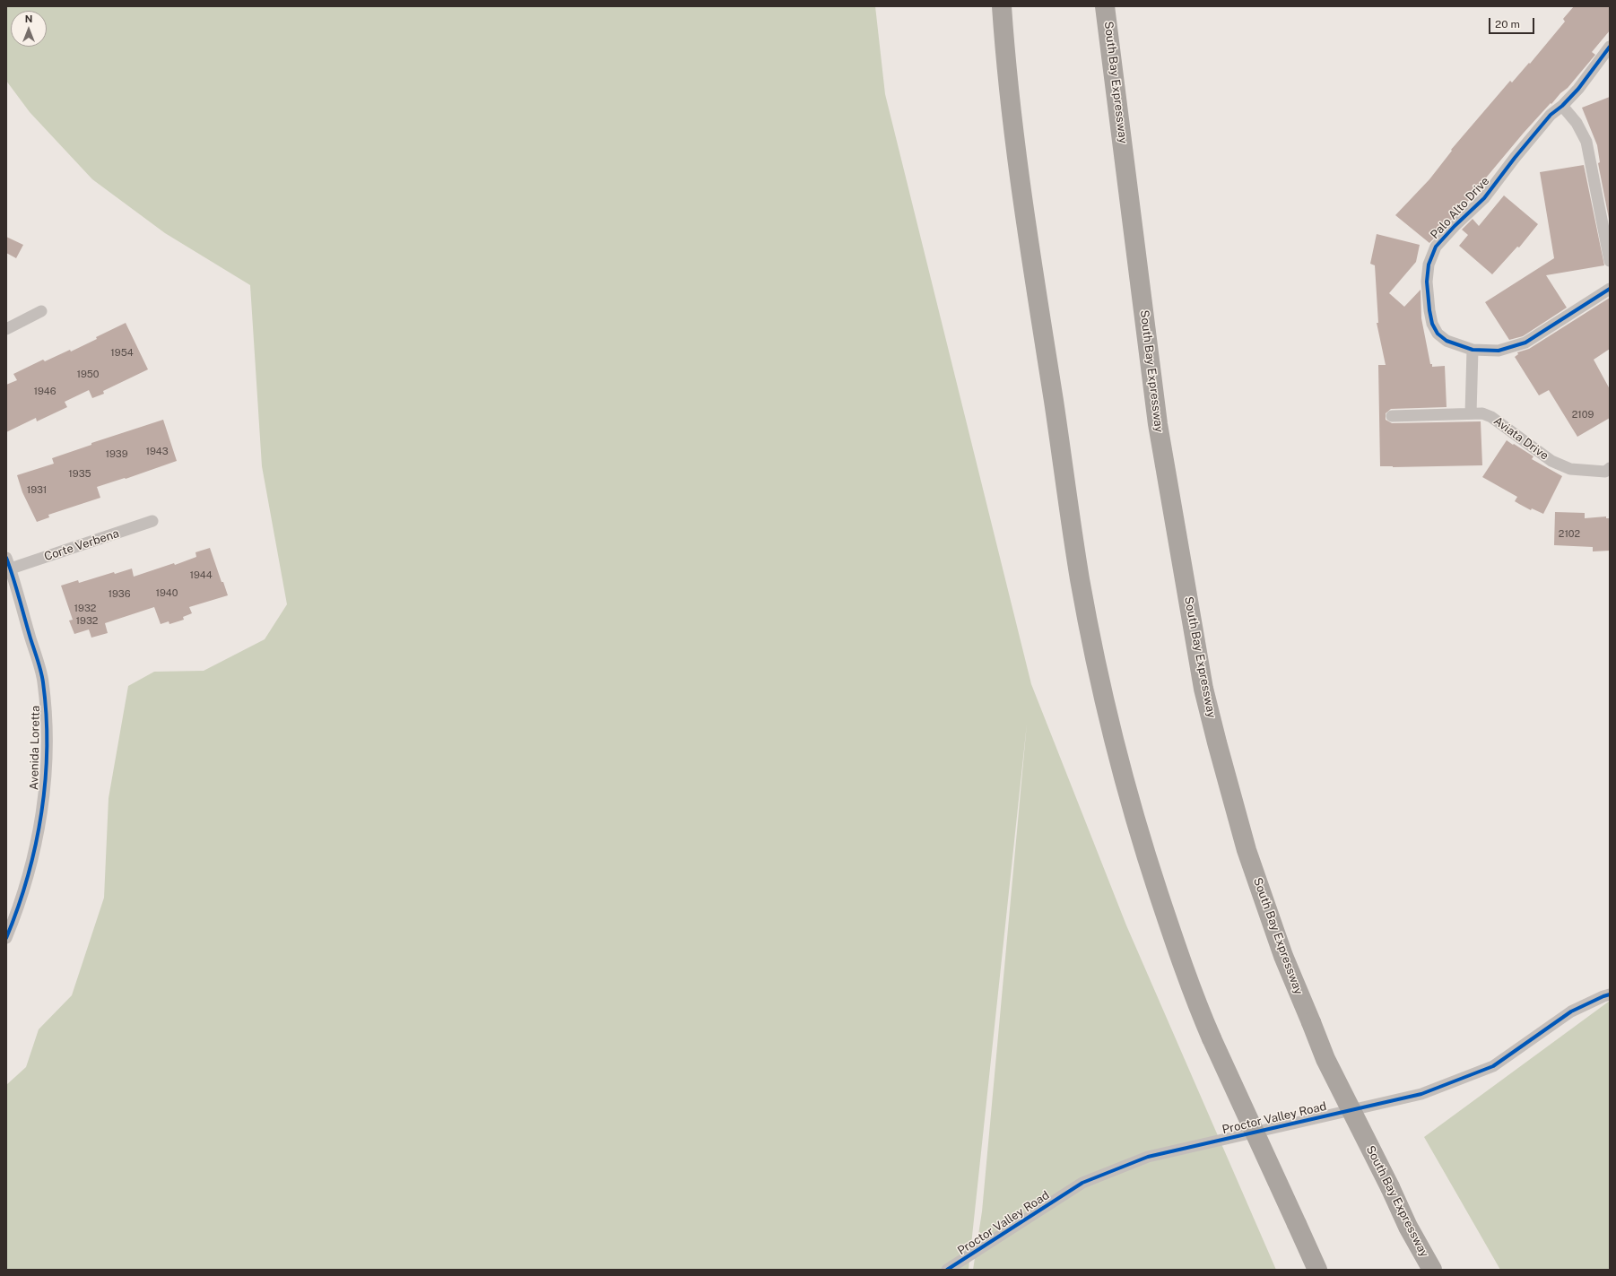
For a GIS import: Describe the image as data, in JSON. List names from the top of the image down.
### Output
{
  "streets": {
    "highway": ["South Bay Expressway"],
    "street": [
      "Palo Alto Drive",
      "Aviata Drive",
      "Corte Verbena",
      "Avenida Loretta",
      "Proctor Valley Road"
    ]
  },
  "crossings": [
    ["Corte Verbena", "Avenida Loretta"]
  ],
  "house_numbers": [
    "1954",
    "1950",
    "1946",
    "2109",
    "1943",
    "1939",
    "1935",
    "1931",
    "2102",
    "1944",
    "1940",
    "1936",
    "1932",
    "1932"
  ],
  "scale_bar": "20 m",
  "north": "top"
}
